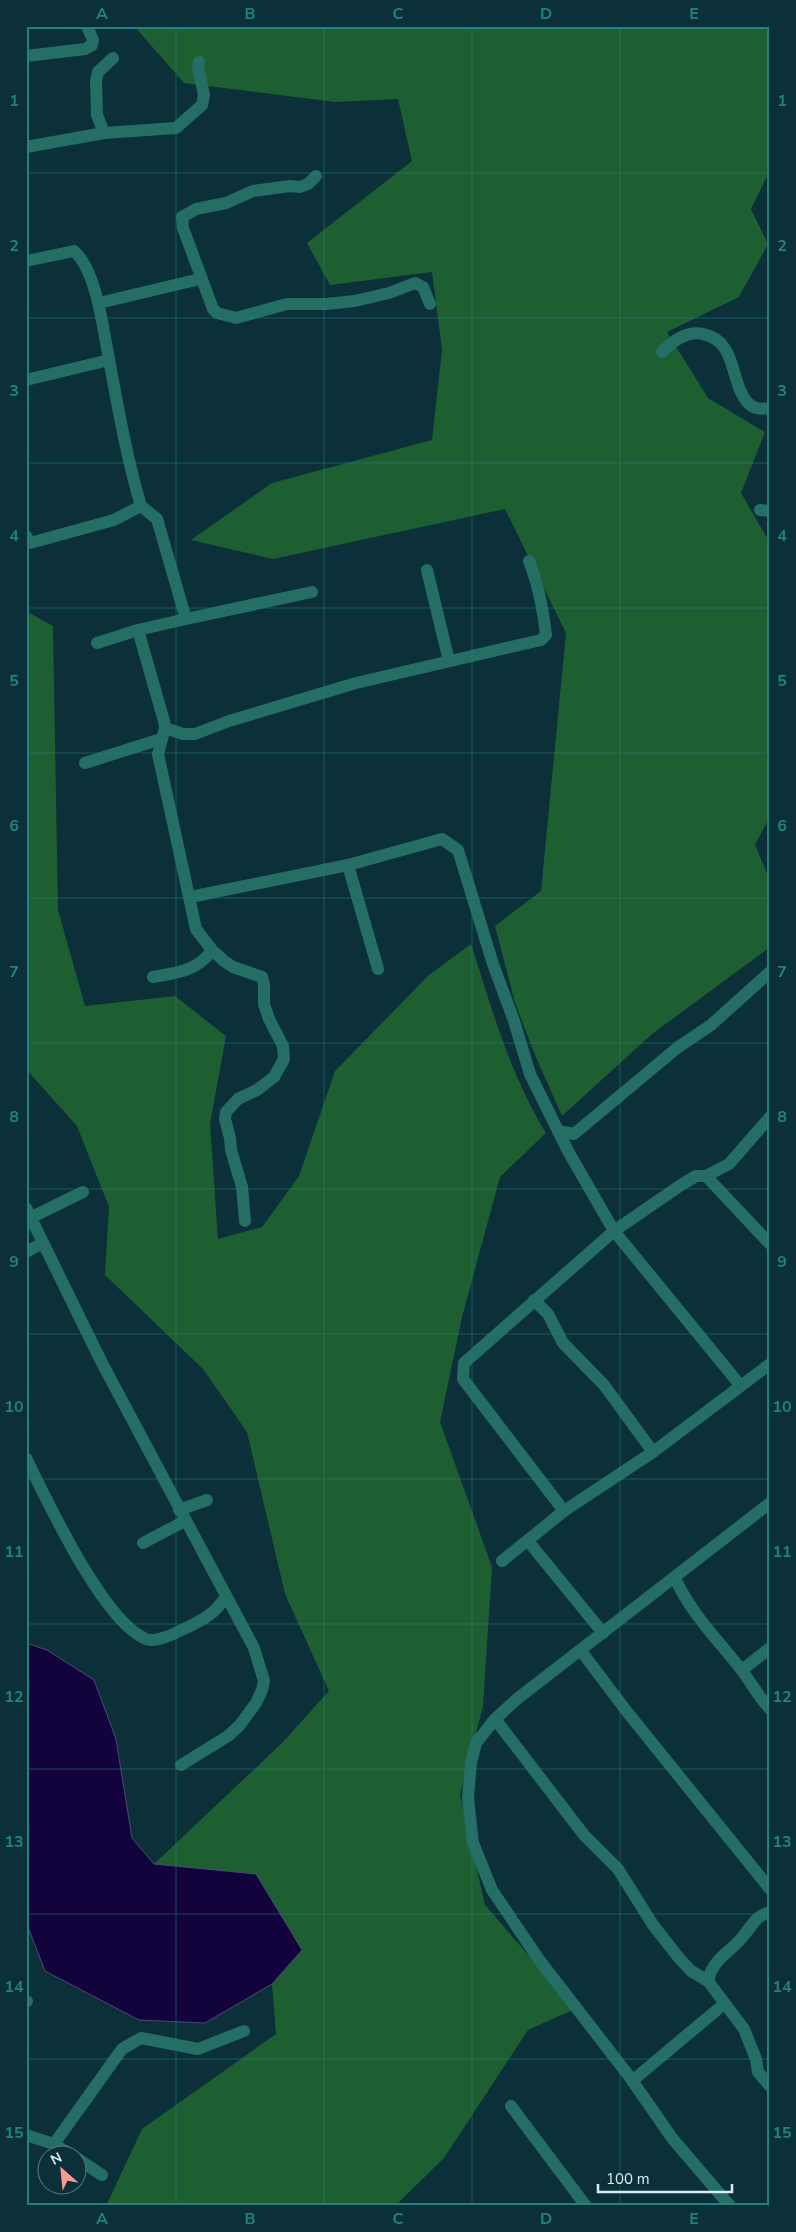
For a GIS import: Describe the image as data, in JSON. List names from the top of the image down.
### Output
{
  "scale_bar": "100 m",
  "north": "top left",
  "grid": {
    "columns": [
      "A",
      "B",
      "C",
      "D",
      "E"
    ],
    "rows": [
      "1",
      "2",
      "3",
      "4",
      "5",
      "6",
      "7",
      "8",
      "9",
      "10",
      "11",
      "12",
      "13",
      "14",
      "15"
    ]
  }
}
